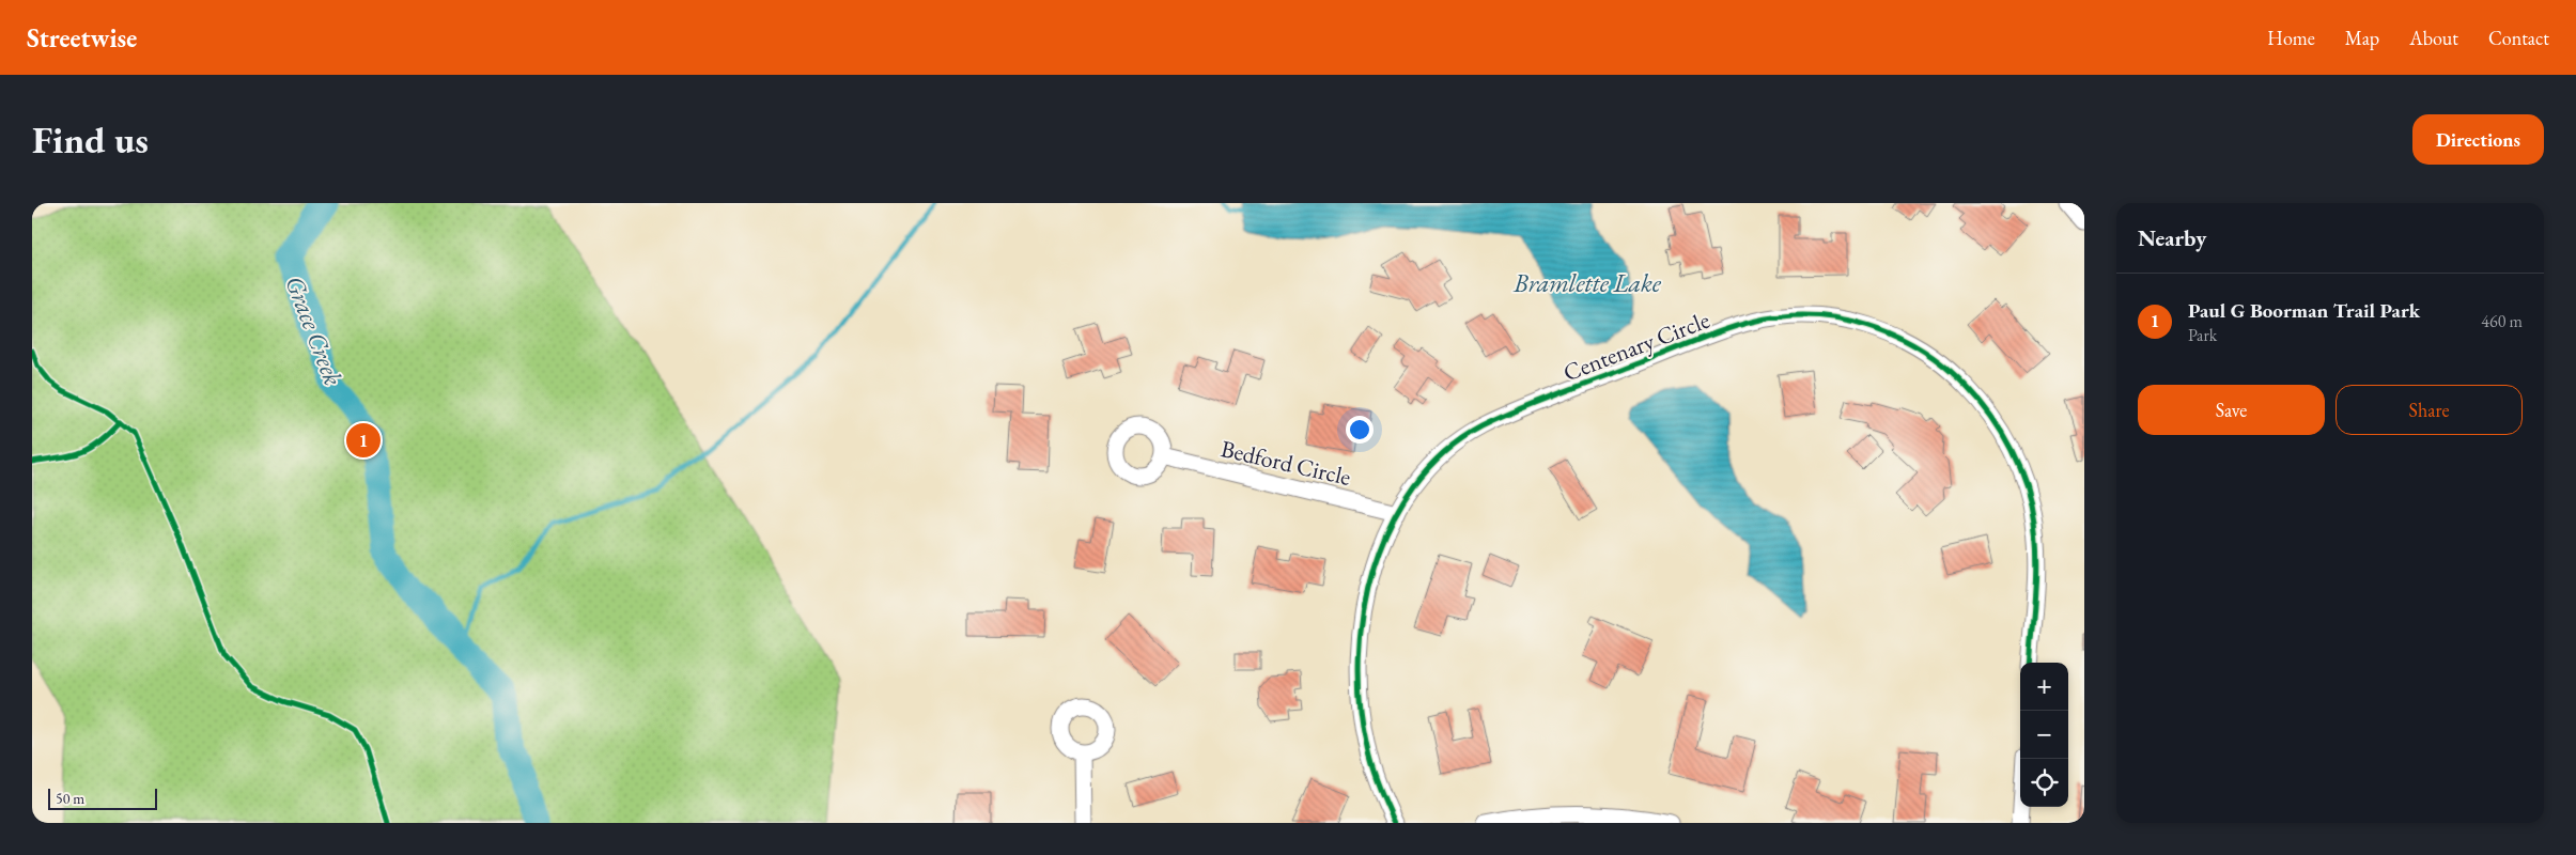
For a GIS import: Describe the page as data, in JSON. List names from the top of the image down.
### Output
{
  "streets": {
    "street": ["Centenary Circle", "Bedford Circle"]
  },
  "crossings": [
    ["Centenary Circle", "Bedford Circle"]
  ],
  "water": ["Bramlette Lake", "Grace Creek"],
  "scale_bar": "50 m",
  "page": {
    "header": "Streetwise",
    "nav": [
      "Home",
      "Map",
      "About",
      "Contact"
    ],
    "buttons": [
      "Directions",
      ["Save", "Share"]
    ],
    "title": "Find us",
    "heading": "Nearby",
    "list": [
      {
        "mark": "1",
        "name": "Paul G Boorman Trail Park",
        "note": "Park",
        "value": "460 m"
      }
    ],
    "pins": "1",
    "map_buttons": ["+", "−"],
    "scale": "50 m"
  }
}
